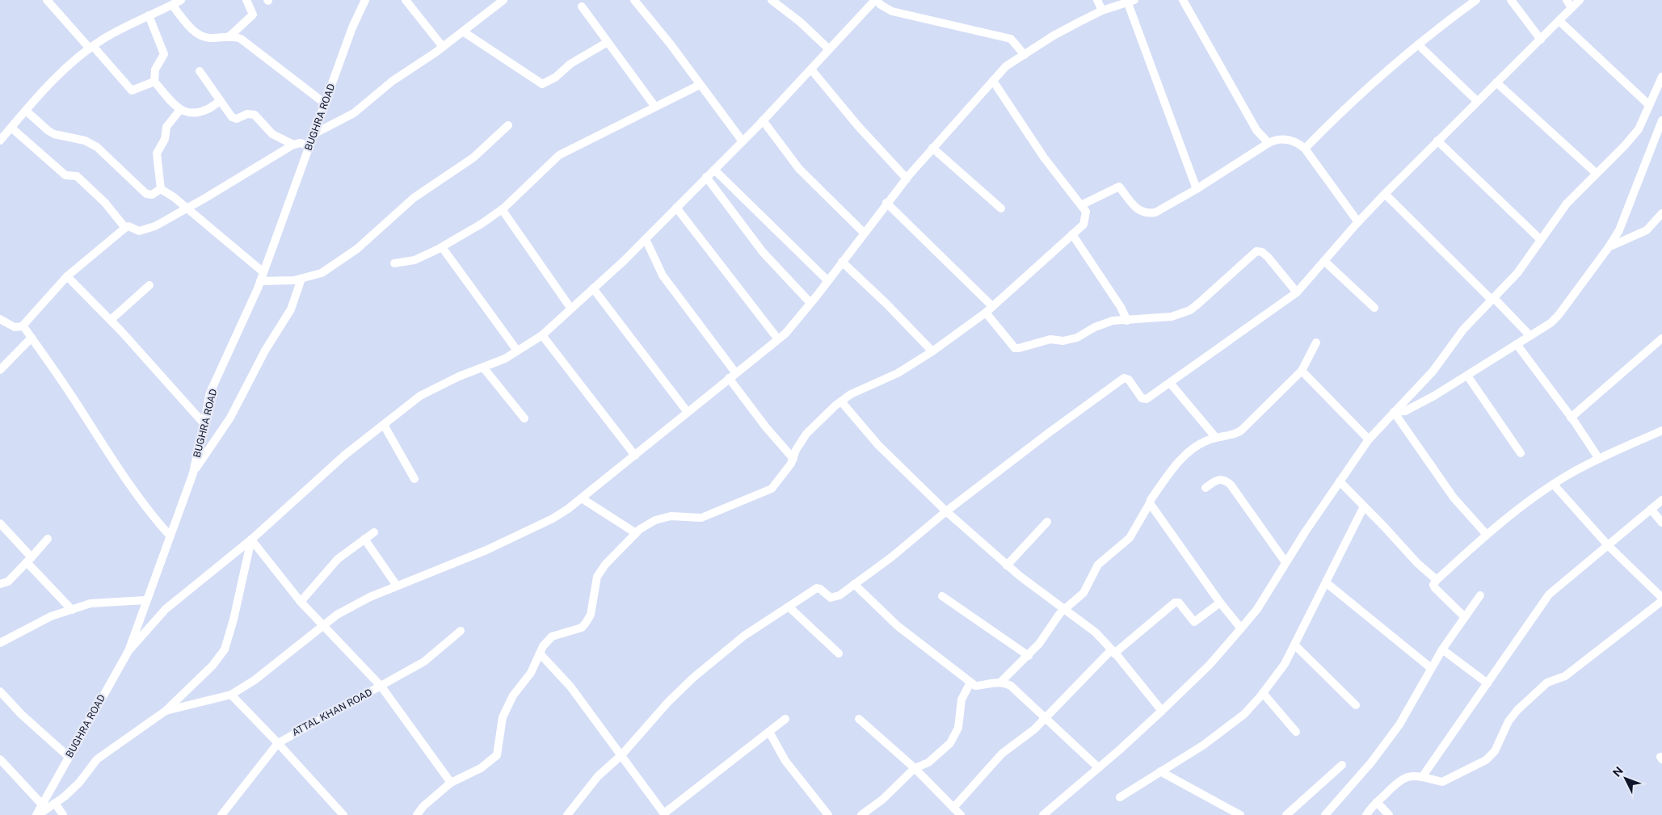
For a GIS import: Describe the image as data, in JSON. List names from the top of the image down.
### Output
{
  "streets": {
    "street": ["BUGHRA ROAD", "ATTAL KHAN ROAD"]
  },
  "north": "top left"
}
